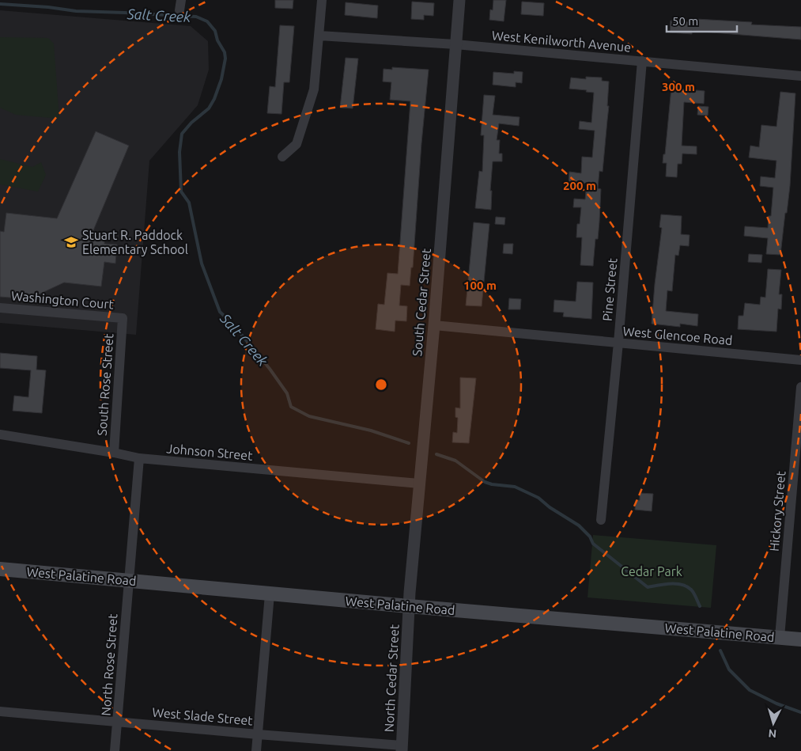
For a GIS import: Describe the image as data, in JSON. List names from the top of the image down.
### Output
{
  "streets": {
    "main road": ["West Palatine Road"],
    "street": [
      "West Kenilworth Avenue",
      "Pine Street",
      "Washington Court",
      "South Cedar Street",
      "West Glencoe Road",
      "South Rose Street",
      "Johnson Street",
      "Hickory Street",
      "North Rose Street",
      "North Cedar Street",
      "West Slade Street"
    ]
  },
  "crossings": [
    ["West Kenilworth Avenue", "Pine Street"],
    ["West Kenilworth Avenue", "South Cedar Street"],
    ["Pine Street", "West Glencoe Road"],
    ["Washington Court", "South Rose Street"],
    ["South Cedar Street", "West Glencoe Road"],
    ["South Cedar Street", "Johnson Street"],
    ["South Cedar Street", "West Palatine Road"],
    ["South Cedar Street", "North Cedar Street"],
    ["South Rose Street", "Johnson Street"],
    ["Hickory Street", "West Palatine Road"],
    ["West Palatine Road", "North Rose Street"],
    ["West Palatine Road", "North Cedar Street"],
    ["North Rose Street", "West Slade Street"],
    ["North Cedar Street", "West Slade Street"]
  ],
  "water": ["Salt Creek"],
  "parks": ["Cedar Park"],
  "places": {
    "school or university": ["Stuart R. Paddock Elementary School"]
  },
  "scale_bar": "50 m",
  "north": "bottom",
  "rings": ["300 m", "200 m", "100 m"]
}
